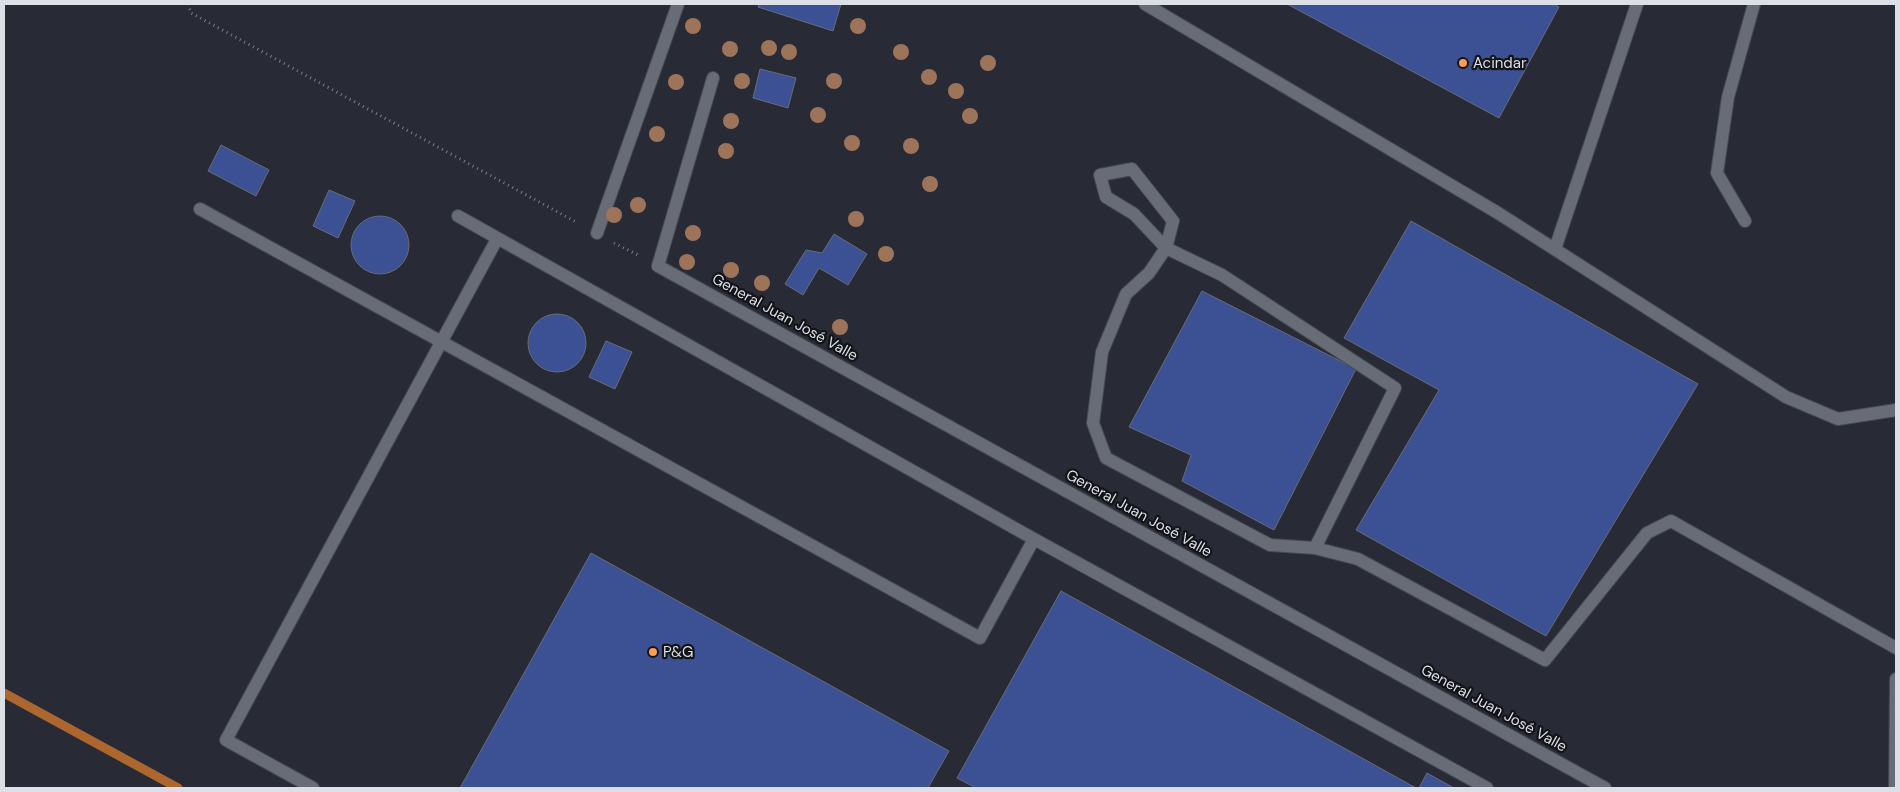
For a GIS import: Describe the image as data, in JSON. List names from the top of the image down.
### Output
{
  "streets": {
    "street": ["General Juan José Valle"]
  },
  "places": ["Acindar", "P&G"]
}
